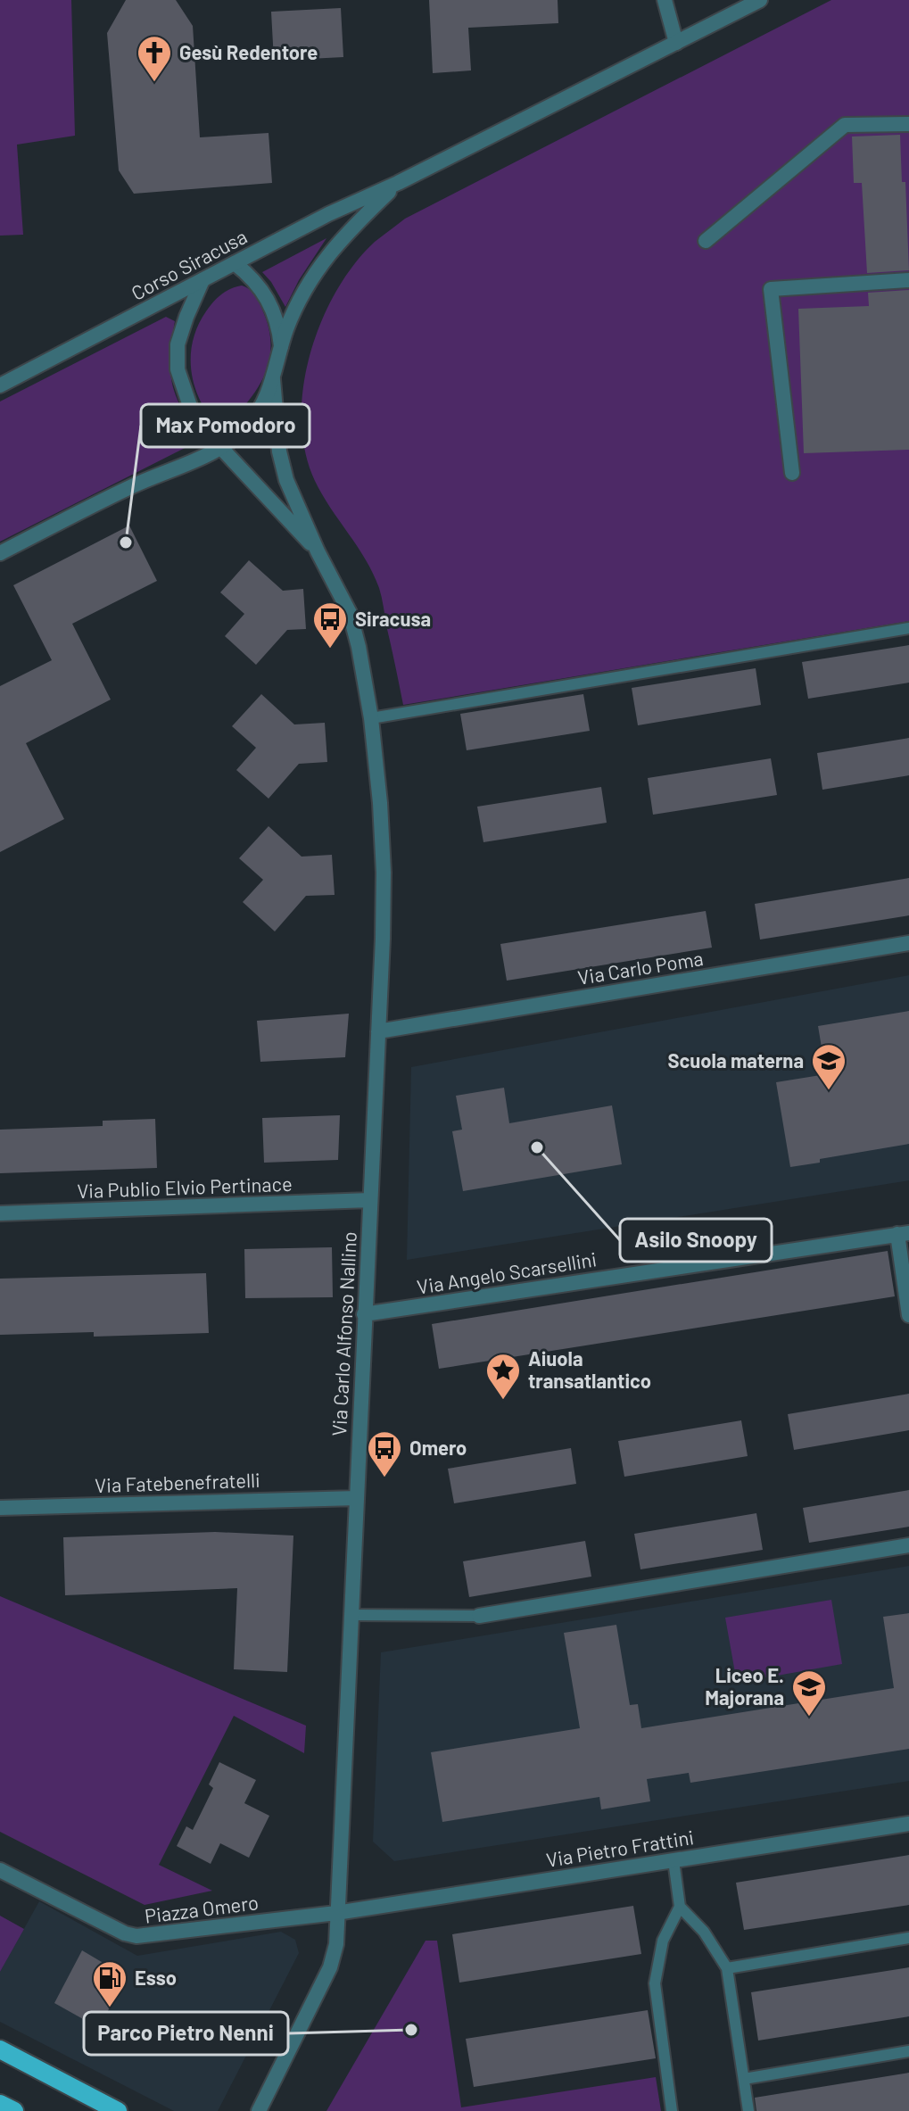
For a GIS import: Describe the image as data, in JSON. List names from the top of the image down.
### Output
{
  "streets": {
    "street": [
      "Corso Siracusa",
      "Via Carlo Poma",
      "Via Publio Elvio Pertinace",
      "Via Angelo Scarsellini",
      "Via Carlo Alfonso Nallino",
      "Via Fatebenefratelli",
      "Via Pietro Frattini",
      "Piazza Omero"
    ]
  },
  "crossings": [
    ["Corso Siracusa", "Via Carlo Alfonso Nallino"],
    ["Via Carlo Poma", "Via Carlo Alfonso Nallino"],
    ["Via Publio Elvio Pertinace", "Via Carlo Alfonso Nallino"],
    ["Via Angelo Scarsellini", "Via Carlo Alfonso Nallino"],
    ["Via Carlo Alfonso Nallino", "Via Fatebenefratelli"],
    ["Via Carlo Alfonso Nallino", "Via Pietro Frattini"],
    ["Via Carlo Alfonso Nallino", "Piazza Omero"],
    ["Via Pietro Frattini", "Piazza Omero"]
  ],
  "places": {
    "church": ["Gesù Redentore"],
    "other": ["Max Pomodoro", "Asilo Snoopy", "Parco Pietro Nenni"],
    "bus stop": ["Siracusa", "Omero"],
    "school or university": ["Scuola materna", "Liceo E. Majorana"],
    "place": ["Aiuola transatlantico"],
    "fuel station": ["Esso"]
  }
}
